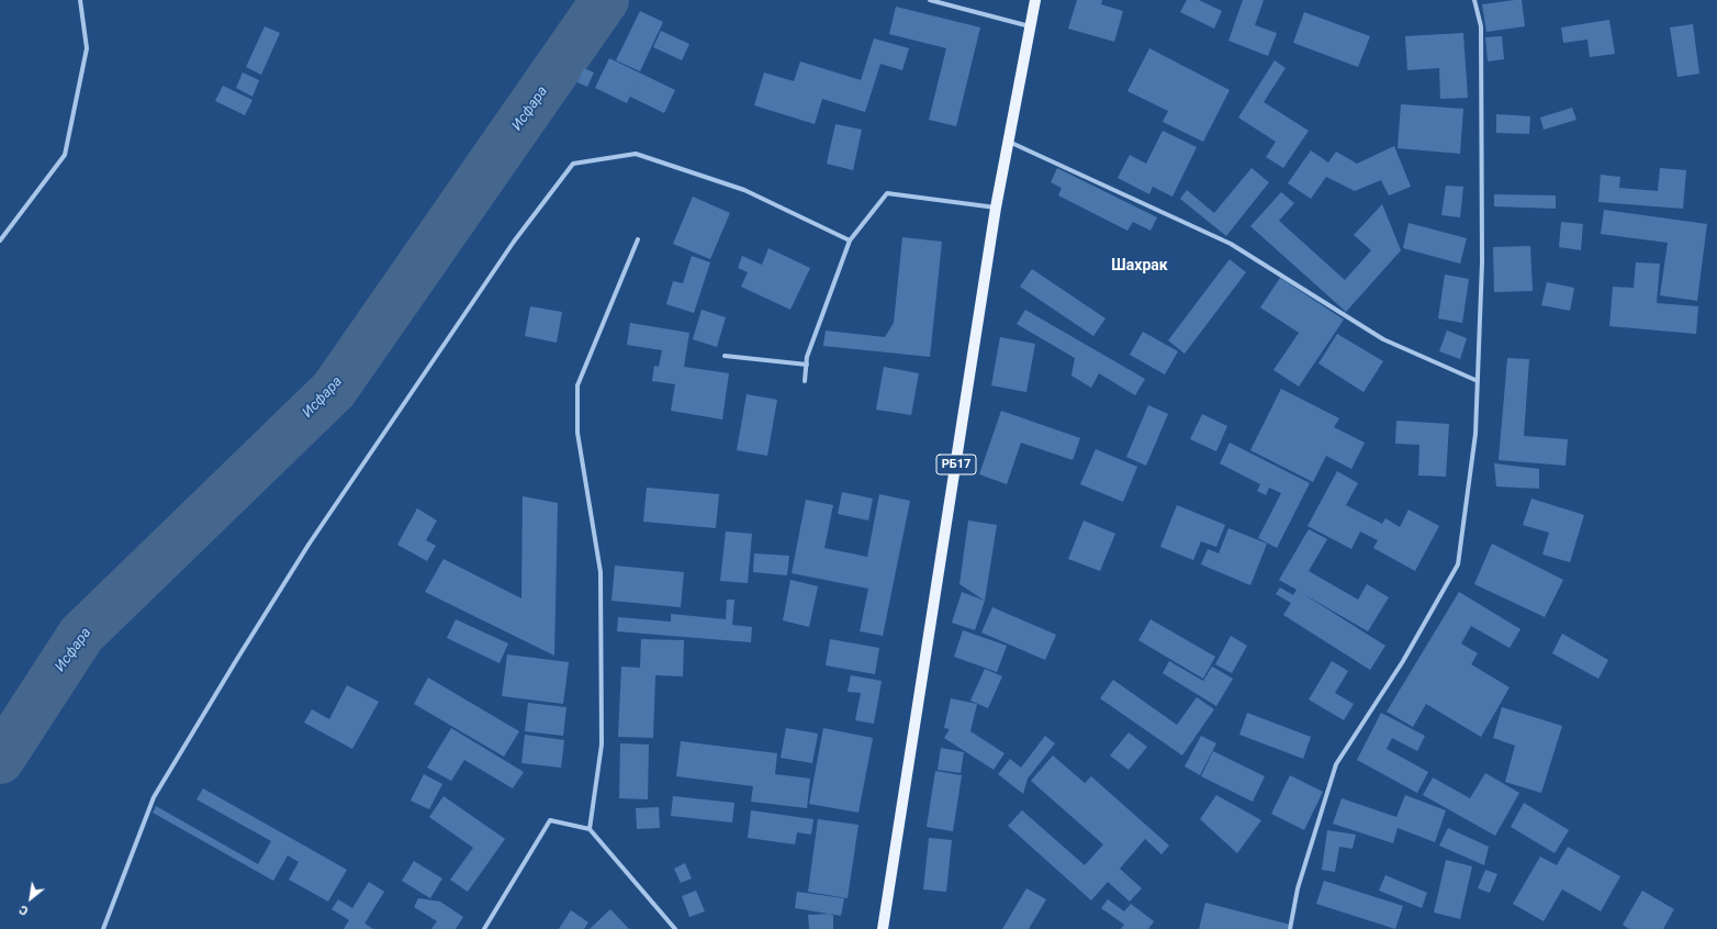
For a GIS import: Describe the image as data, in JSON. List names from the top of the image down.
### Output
{
  "streets": {
    "main road": ["РБ17"]
  },
  "districts": ["Шахрак"],
  "water": ["Исфара"],
  "north": "bottom left"
}
